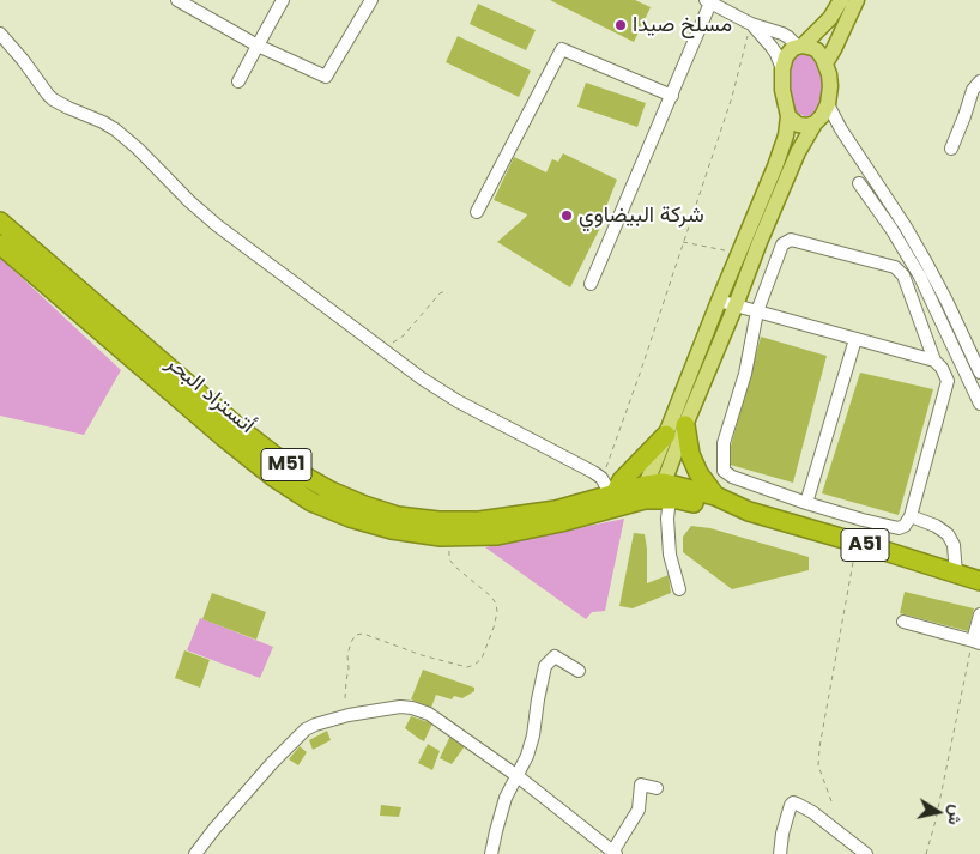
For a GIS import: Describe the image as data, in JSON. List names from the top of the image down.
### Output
{
  "streets": {
    "highway": ["أتستراد البحر", "M51", "A51"]
  },
  "crossings": [
    ["أتستراد البحر", "A51"]
  ],
  "places": ["مسلخ صيدا", "شركة البيضاوي"],
  "north": "right"
}
